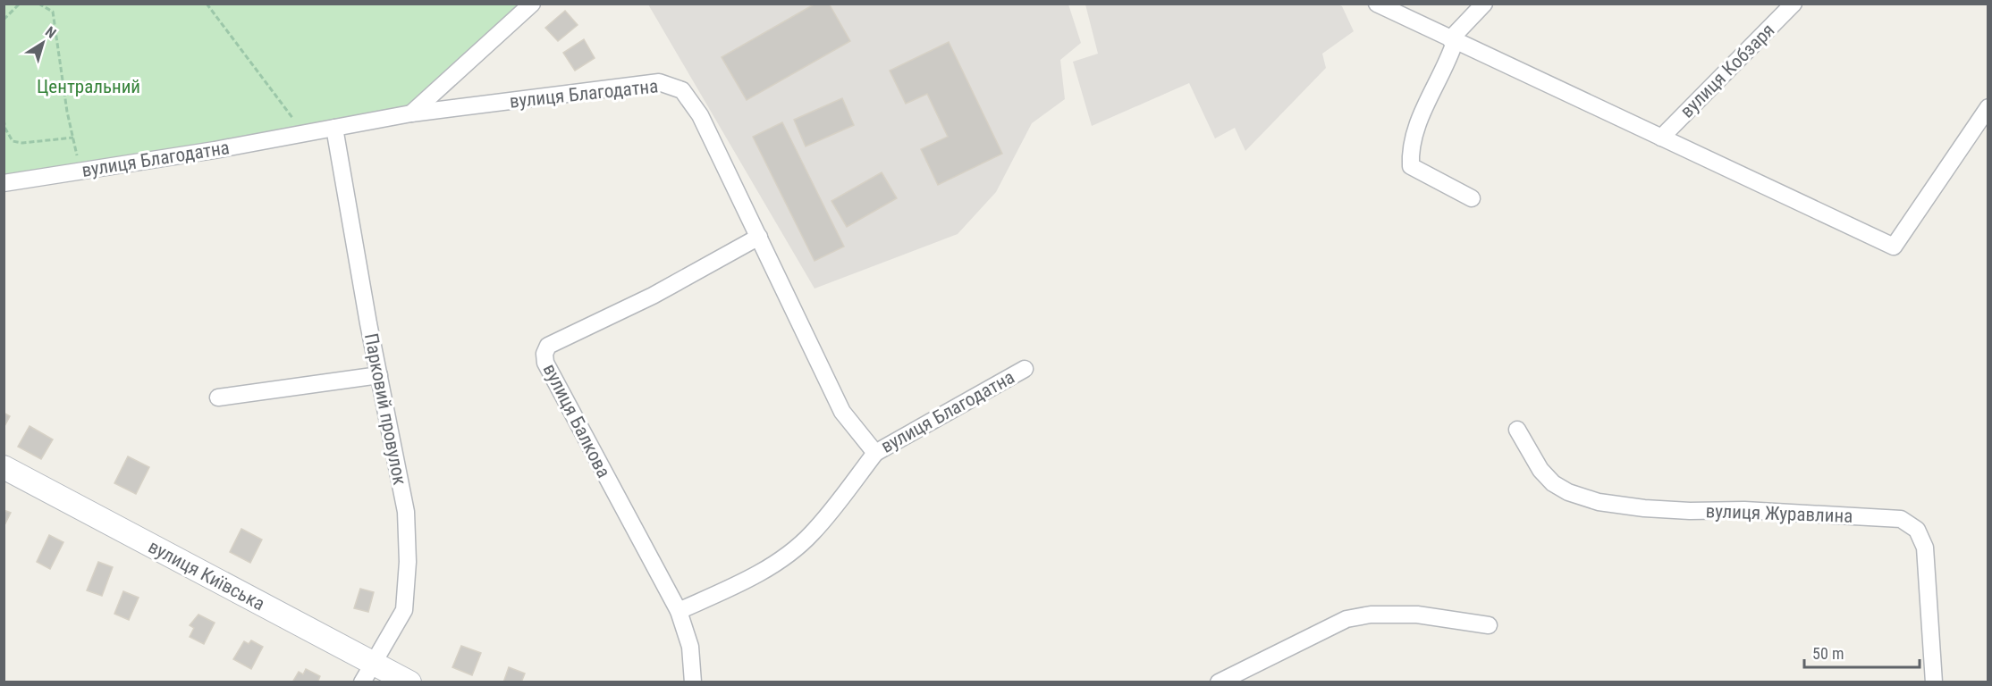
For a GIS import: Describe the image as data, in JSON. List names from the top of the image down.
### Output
{
  "streets": {
    "main road": ["вулиця Київська"],
    "street": [
      "вулиця Кобзаря",
      "вулиця Благодатна",
      "Парковий провулок",
      "вулиця Балкова",
      "вулиця Журавлина"
    ]
  },
  "crossings": [
    ["вулиця Благодатна", "Парковий провулок"],
    ["вулиця Благодатна", "вулиця Балкова"],
    ["Парковий провулок", "вулиця Київська"]
  ],
  "parks": ["Центральний"],
  "scale_bar": "50 m",
  "north": "top right"
}
